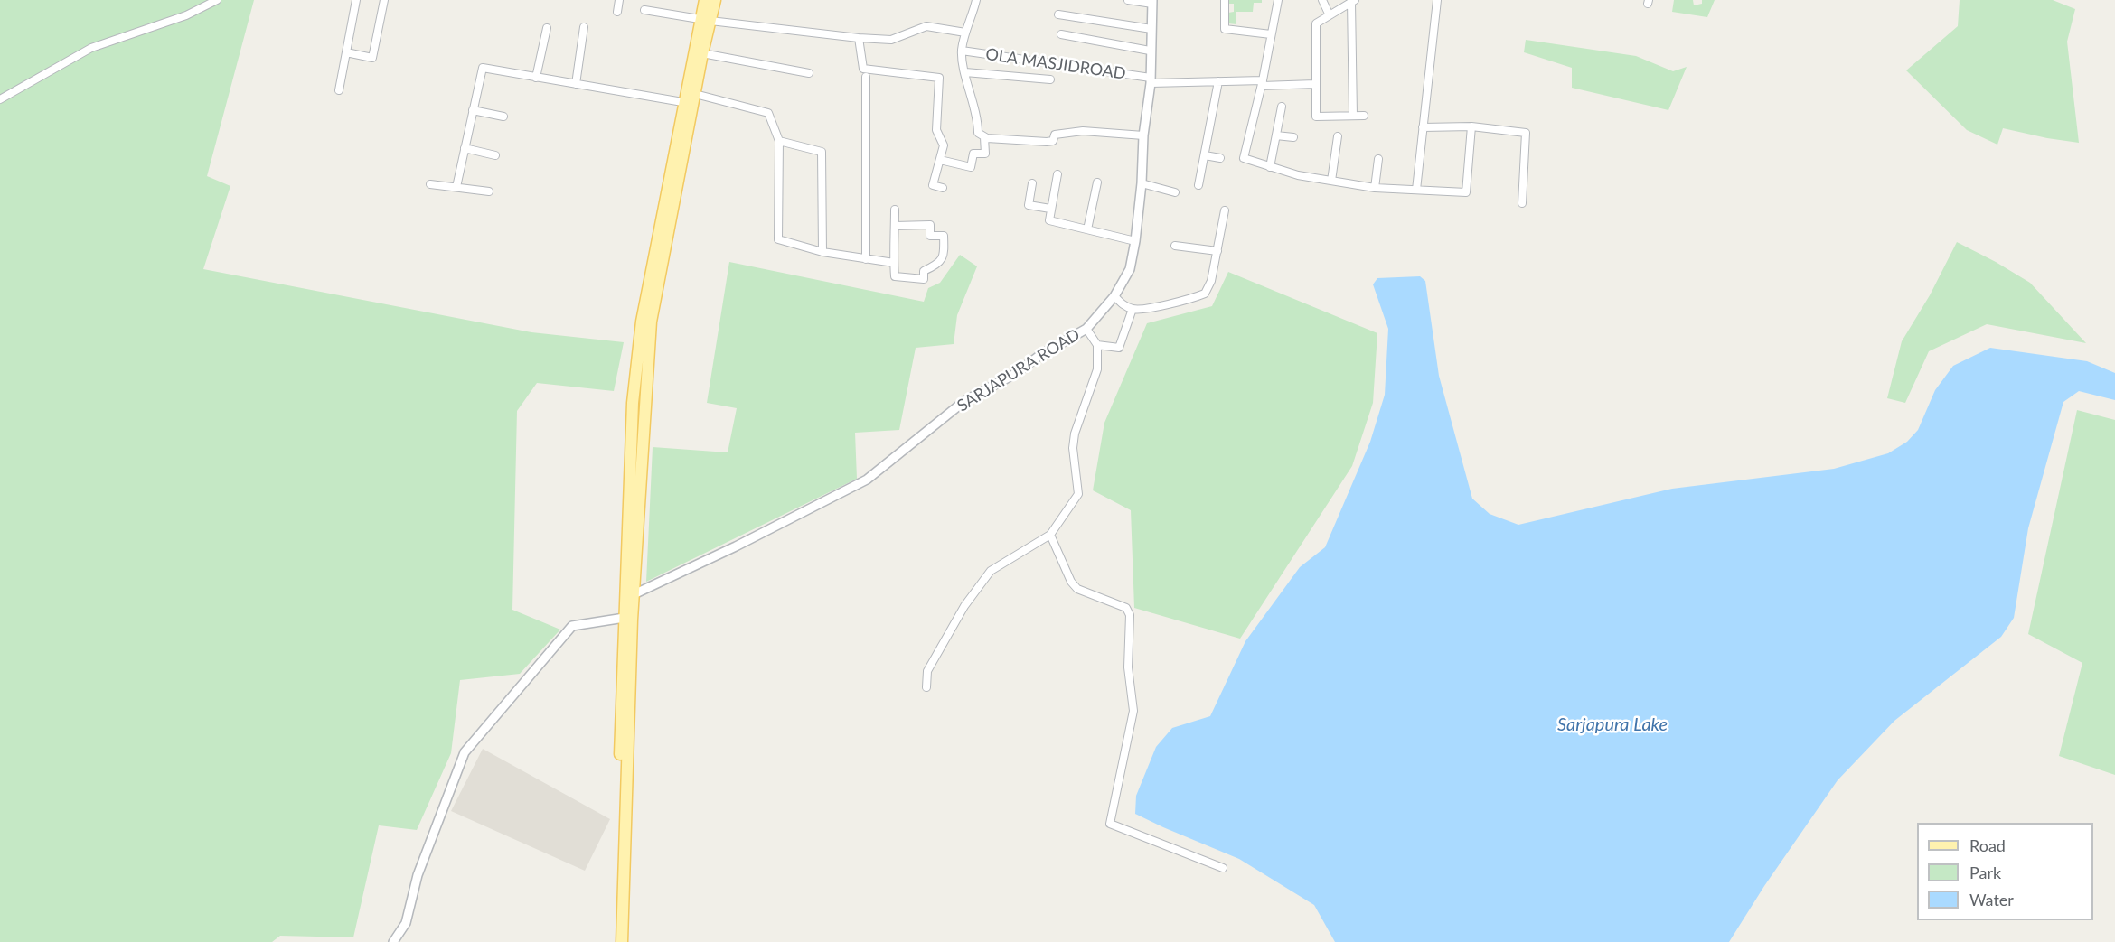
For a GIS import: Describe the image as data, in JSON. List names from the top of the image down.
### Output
{
  "streets": {
    "street": ["OLA MASJIDROAD", "SARJAPURA ROAD"]
  },
  "crossings": [
    ["OLA MASJIDROAD", "SARJAPURA ROAD"]
  ],
  "water": ["Sarjapura Lake"],
  "legend": ["Road", "Park", "Water"]
}
